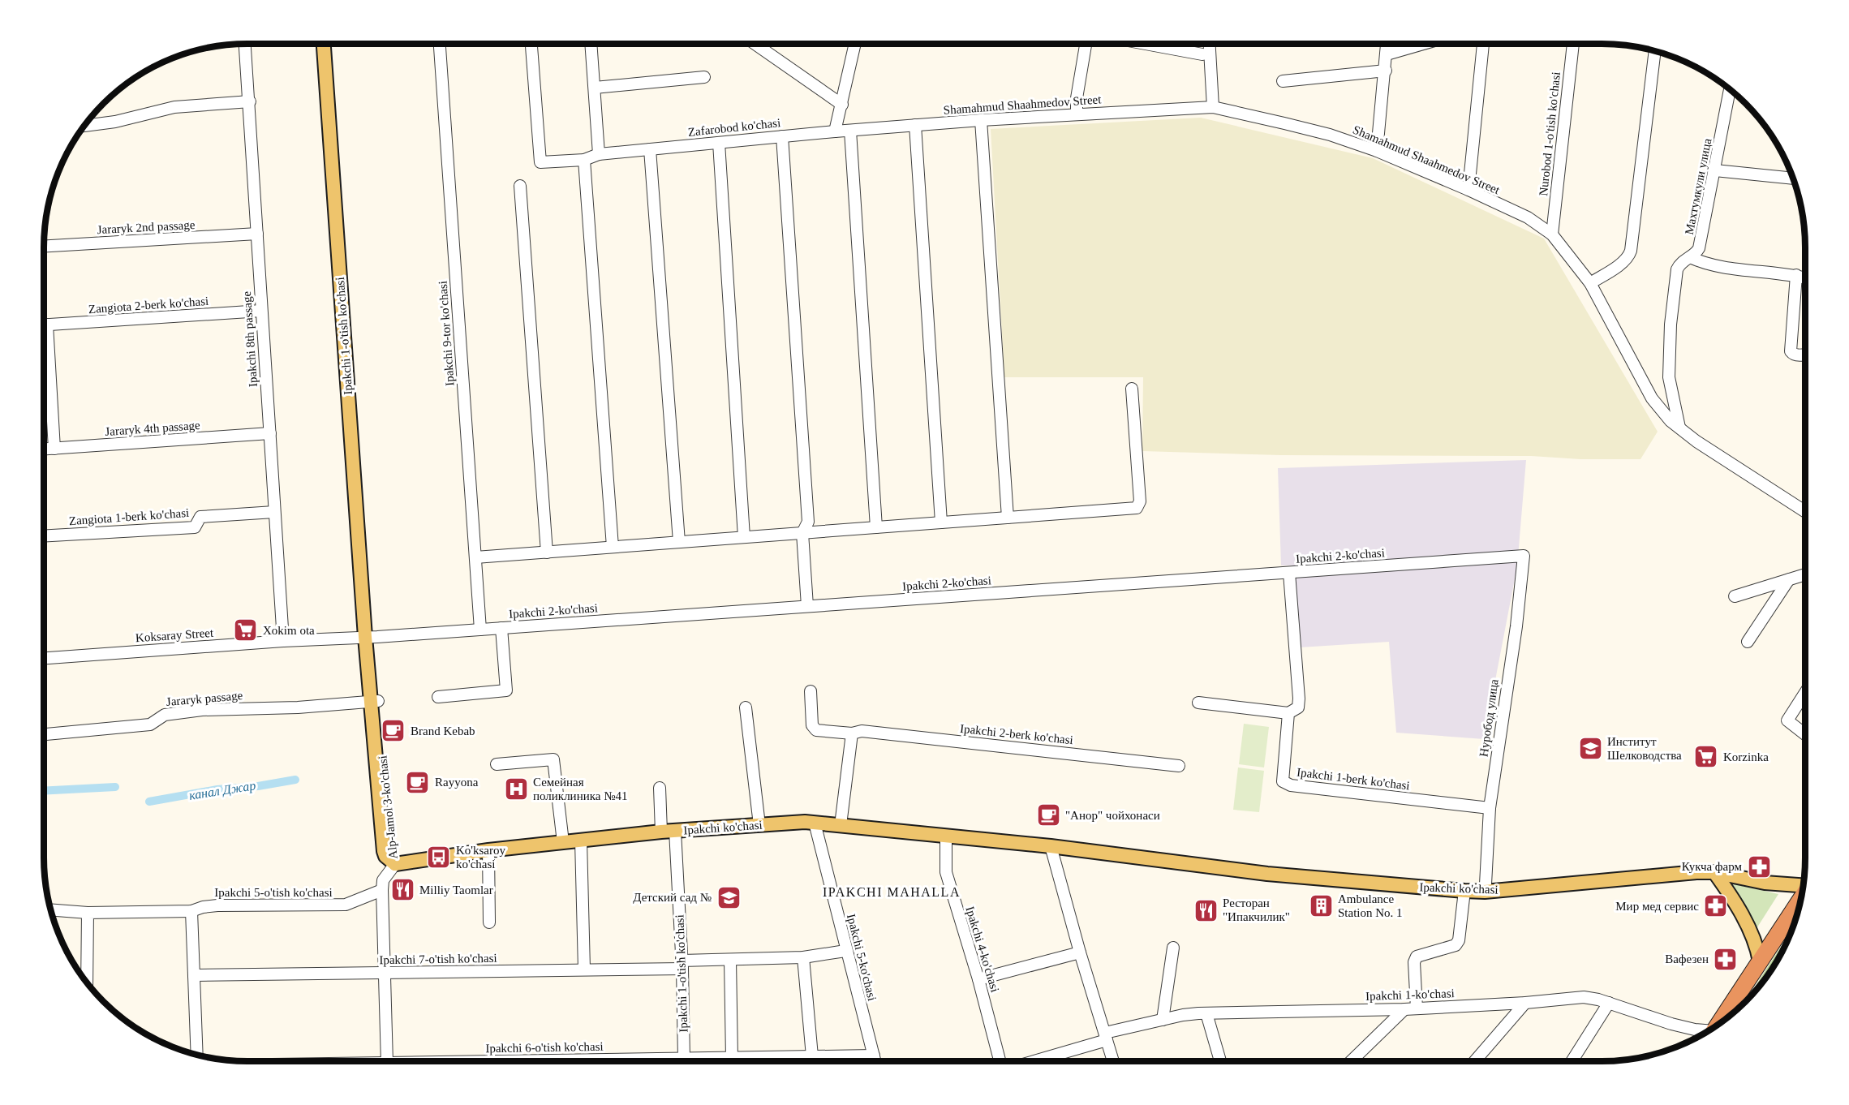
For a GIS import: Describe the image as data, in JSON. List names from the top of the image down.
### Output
{
  "streets": {
    "main road": ["Ipakchi 1-o'tish ko'chasi", "Alp-Jamol 3-ko'chasi", "Ipakchi ko'chasi"],
    "street": [
      "Shamahmud Shaahmedov Street",
      "Zafarobod ko'chasi",
      "Nurobod 1-o'tish ko'chasi",
      "Махтумкули улица",
      "Jararyk 2nd passage",
      "Zangiota 2-berk ko'chasi",
      "Ipakchi 9-tor ko'chasi",
      "Ipakchi 8th passage",
      "Jararyk 4th passage",
      "Zangiota 1-berk ko'chasi",
      "Ipakchi 2-ko'chasi",
      "Koksaray Street",
      "Jararyk passage",
      "Нуробод улица",
      "Ipakchi 2-berk ko'chasi",
      "Ipakchi 1-berk ko'chasi",
      "Ipakchi 5-o'tish ko'chasi",
      "Ipakchi 4-ko'chasi",
      "Ipakchi 5-ko'chasi",
      "Ipakchi 7-o'tish ko'chasi",
      "Ipakchi 1-ko'chasi",
      "Ipakchi 6-o'tish ko'chasi"
    ]
  },
  "crossings": [
    ["Shamahmud Shaahmedov Street", "Zafarobod ko'chasi"],
    ["Shamahmud Shaahmedov Street", "Nurobod 1-o'tish ko'chasi"],
    ["Shamahmud Shaahmedov Street", "Махтумкули улица"],
    ["Jararyk 2nd passage", "Ipakchi 8th passage"],
    ["Zangiota 2-berk ko'chasi", "Ipakchi 8th passage"],
    ["Ipakchi 9-tor ko'chasi", "Ipakchi 2-ko'chasi"],
    ["Ipakchi 1-o'tish ko'chasi", "Ipakchi 2-ko'chasi"],
    ["Ipakchi 1-o'tish ko'chasi", "Koksaray Street"],
    ["Ipakchi 1-o'tish ko'chasi", "Alp-Jamol 3-ko'chasi"],
    ["Ipakchi 1-o'tish ko'chasi", "Ipakchi ko'chasi"],
    ["Ipakchi 1-o'tish ko'chasi", "Ipakchi 7-o'tish ko'chasi"],
    ["Ipakchi 1-o'tish ko'chasi", "Ipakchi 6-o'tish ko'chasi"],
    ["Ipakchi 8th passage", "Jararyk 4th passage"],
    ["Ipakchi 8th passage", "Zangiota 1-berk ko'chasi"],
    ["Ipakchi 8th passage", "Koksaray Street"],
    ["Ipakchi 2-ko'chasi", "Koksaray Street"],
    ["Ipakchi 2-ko'chasi", "Нуробод улица"],
    ["Ipakchi 2-ko'chasi", "Ipakchi 1-berk ko'chasi"],
    ["Ipakchi 2-ko'chasi", "Alp-Jamol 3-ko'chasi"],
    ["Koksaray Street", "Alp-Jamol 3-ko'chasi"],
    ["Jararyk passage", "Alp-Jamol 3-ko'chasi"],
    ["Нуробод улица", "Ipakchi 1-berk ko'chasi"],
    ["Alp-Jamol 3-ko'chasi", "Ipakchi ko'chasi"],
    ["Ipakchi ko'chasi", "Ipakchi 4-ko'chasi"],
    ["Ipakchi ko'chasi", "Ipakchi 5-ko'chasi"],
    ["Ipakchi 5-ko'chasi", "Ipakchi 7-o'tish ko'chasi"],
    ["Ipakchi 5-ko'chasi", "Ipakchi 6-o'tish ko'chasi"]
  ],
  "districts": ["IPAKCHI MAHALLA"],
  "water": ["канал Джар"],
  "places": {
    "supermarket": ["Xokim ota", "Korzinka"],
    "cafe": ["Brand Kebab", "Rayyona", "\"Анор\" чойхонаси"],
    "school or university": ["Институт Шелководства", "Детский сад №"],
    "hospital": ["Семейная поликлиника №41"],
    "bus stop": ["Ko'ksaroy ko'chasi"],
    "pharmacy": ["Кукча фарм", "Мир мед сервис", "Вафезен"],
    "restaurant": ["Milliy Taomlar", "Ресторан \"Ипакчилик\""],
    "building": ["Ambulance Station No. 1"]
  }
}
